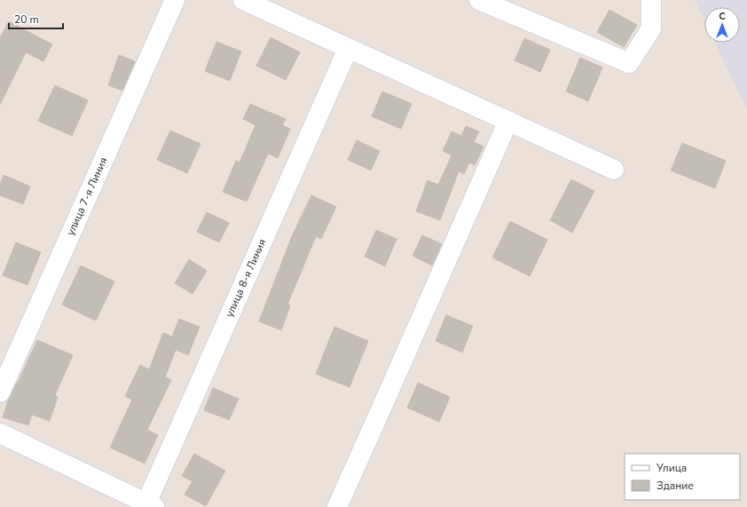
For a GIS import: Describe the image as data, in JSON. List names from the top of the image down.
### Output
{
  "streets": {
    "street": ["улица 7-я Линия", "улица 8-я Линия"]
  },
  "legend": ["Улица", "Здание"],
  "scale_bar": "20 m",
  "north": "top"
}
